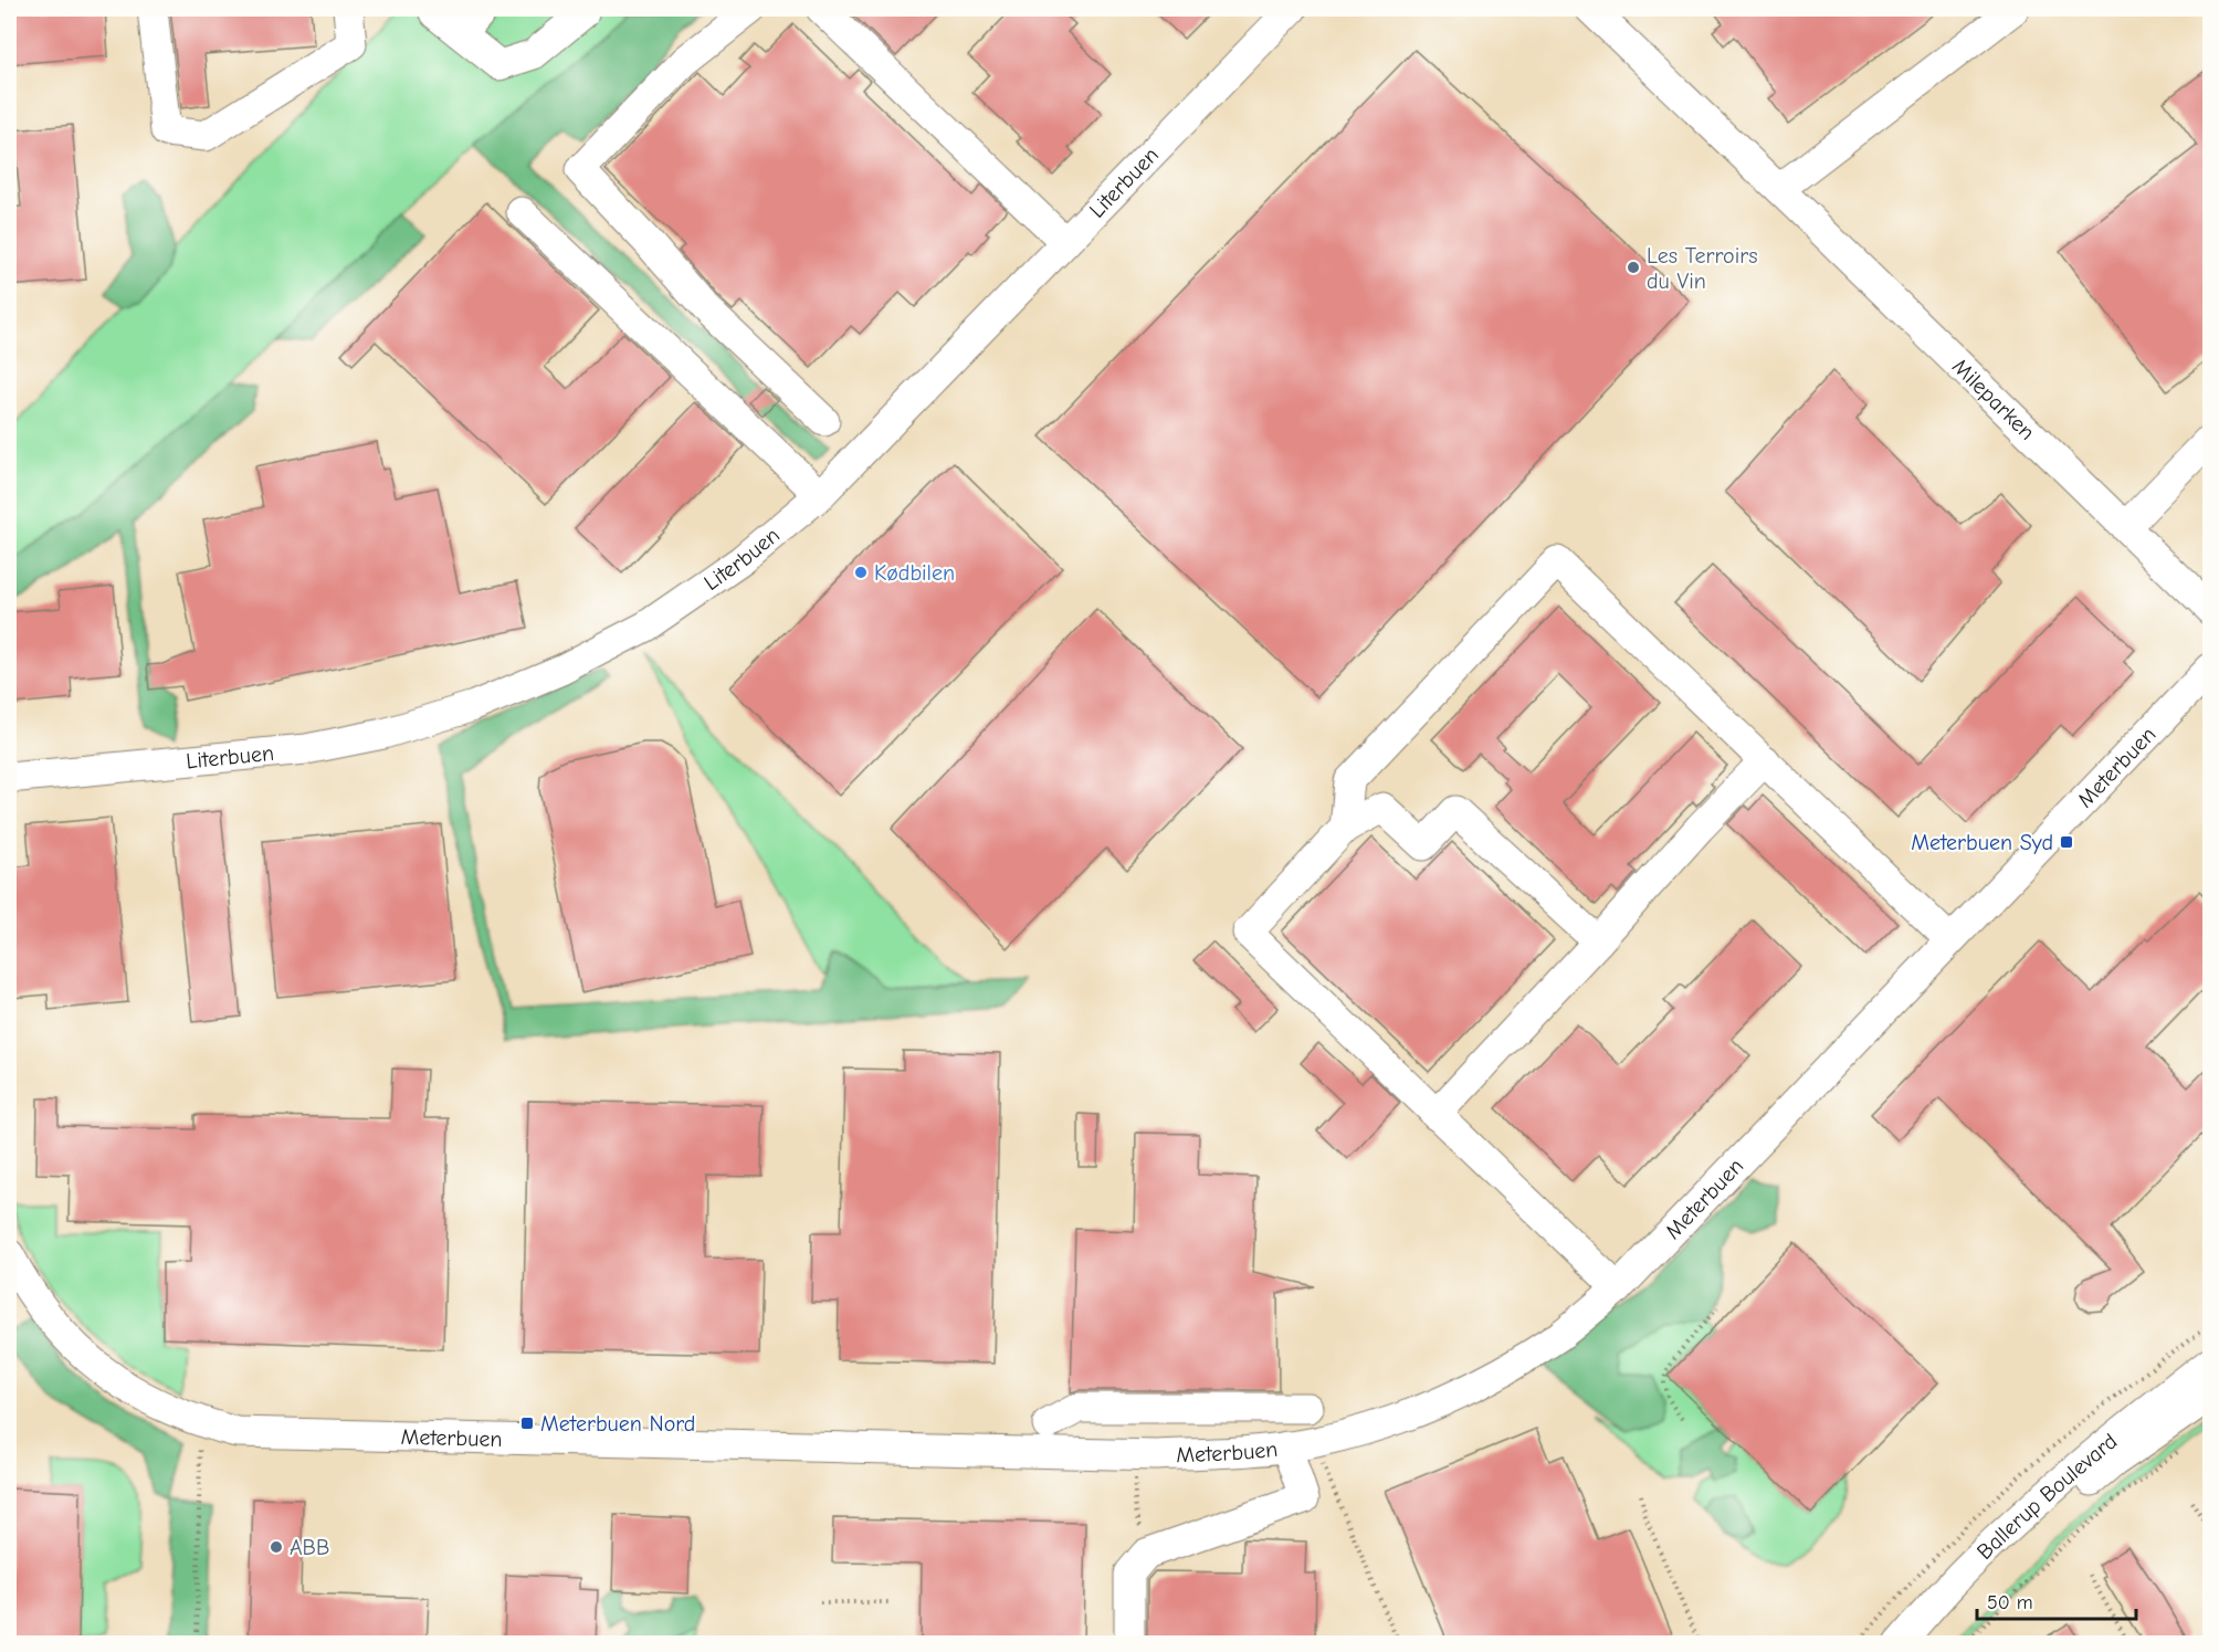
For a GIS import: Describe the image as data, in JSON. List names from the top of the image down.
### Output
{
  "streets": {
    "street": [
      "Literbuen",
      "Mileparken",
      "Meterbuen",
      "Ballerup Boulevard"
    ]
  },
  "places": {
    "other": ["Les Terroirs du Vin", "Kødbilen", "ABB"],
    "transit": ["Meterbuen Syd", "Meterbuen Nord"]
  },
  "scale_bar": "50 m"
}
